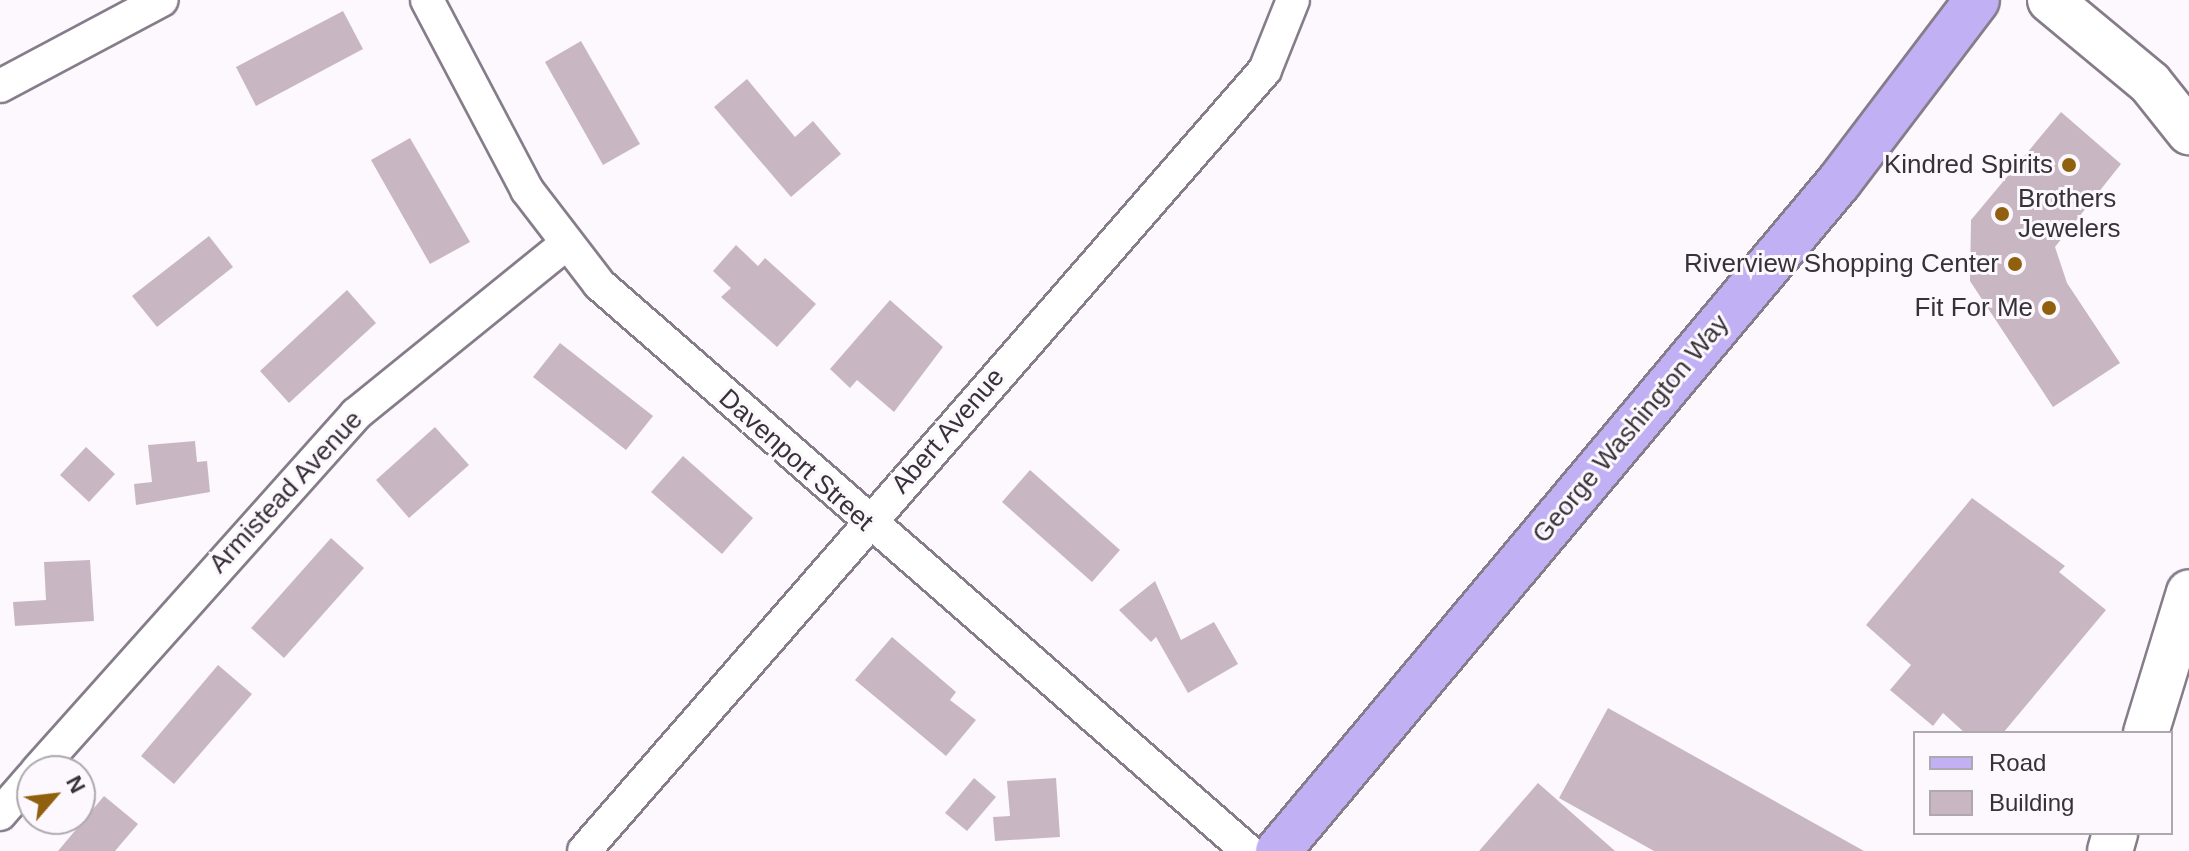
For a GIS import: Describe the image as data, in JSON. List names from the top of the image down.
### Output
{
  "streets": {
    "main road": ["George Washington Way"],
    "street": ["Abert Avenue", "Davenport Street", "Armistead Avenue"]
  },
  "crossings": [
    ["Abert Avenue", "Davenport Street"],
    ["Davenport Street", "Armistead Avenue"]
  ],
  "places": [
    "Kindred Spirits",
    "Brothers Jewelers",
    "Riverview Shopping Center",
    "Fit For Me"
  ],
  "legend": ["Road", "Building"],
  "north": "top right"
}
